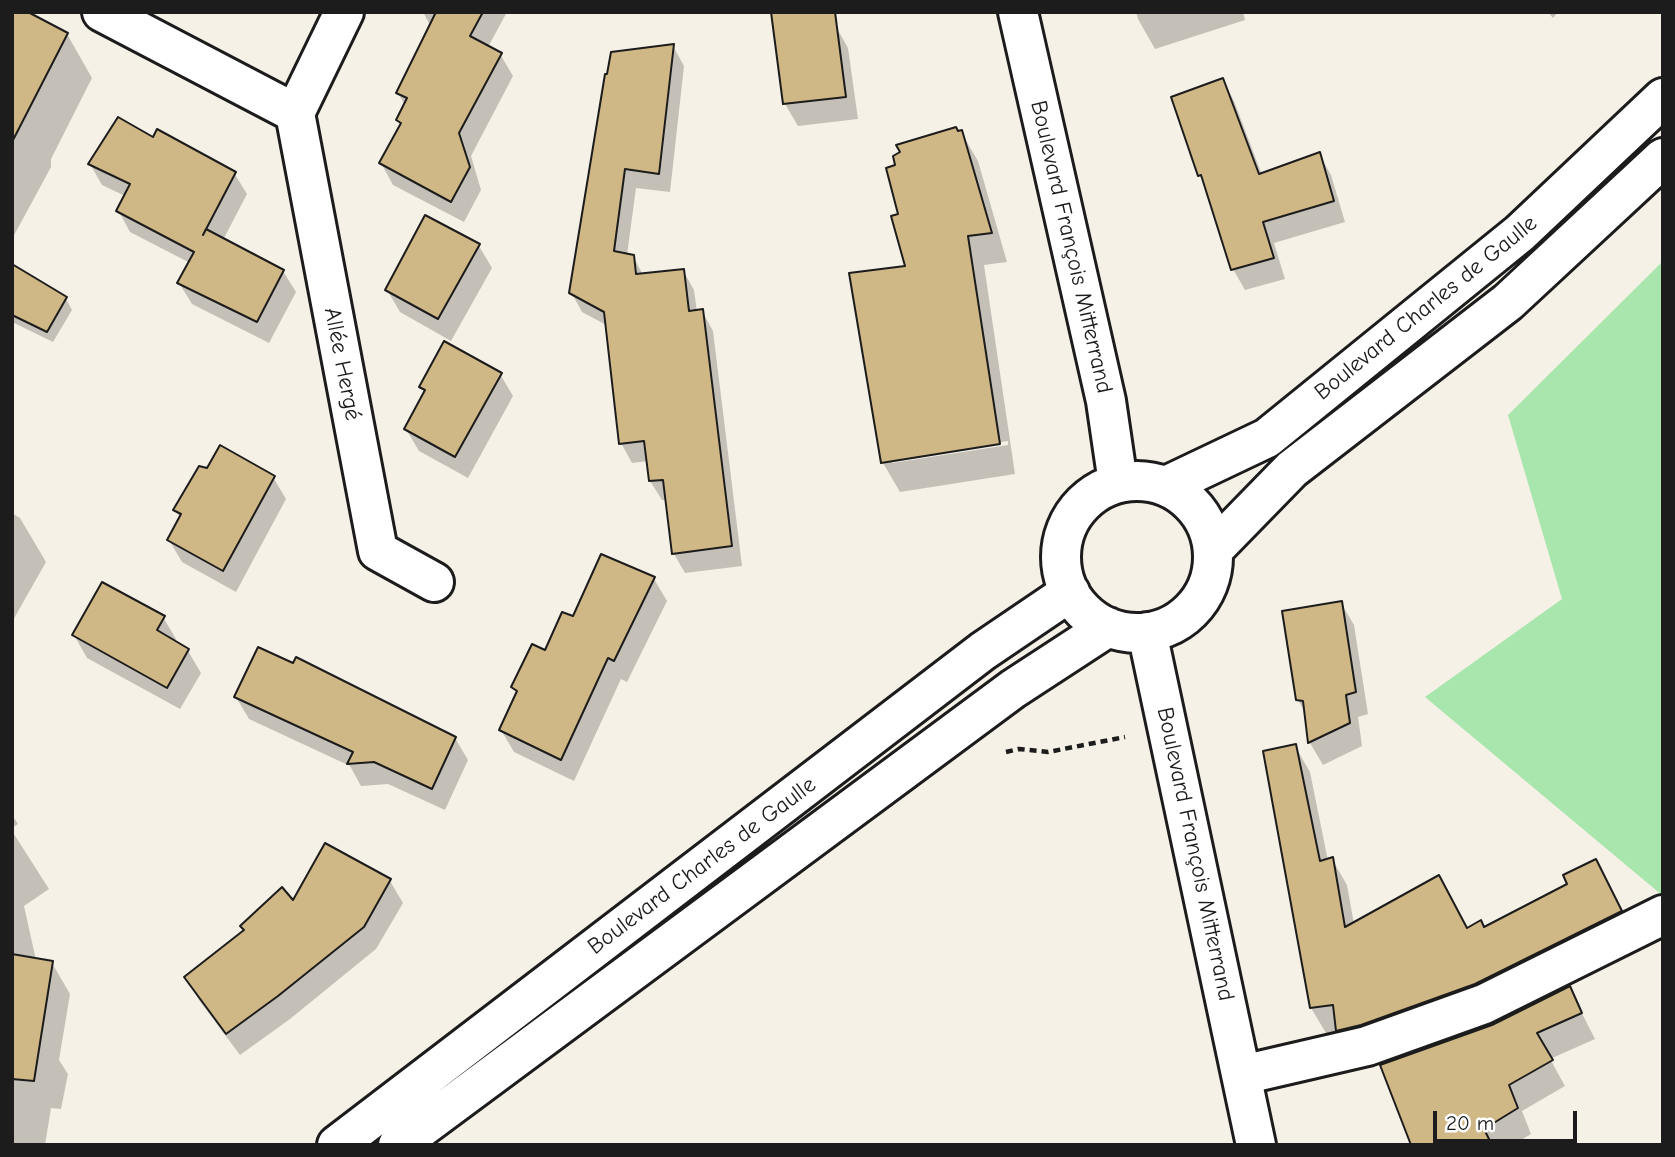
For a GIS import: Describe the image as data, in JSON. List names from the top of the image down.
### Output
{
  "streets": {
    "street": ["Boulevard François Mitterrand", "Boulevard Charles de Gaulle", "Allée Hergé"]
  },
  "crossings": [
    ["Boulevard François Mitterrand", "Boulevard Charles de Gaulle"]
  ],
  "scale_bar": "20 m"
}
